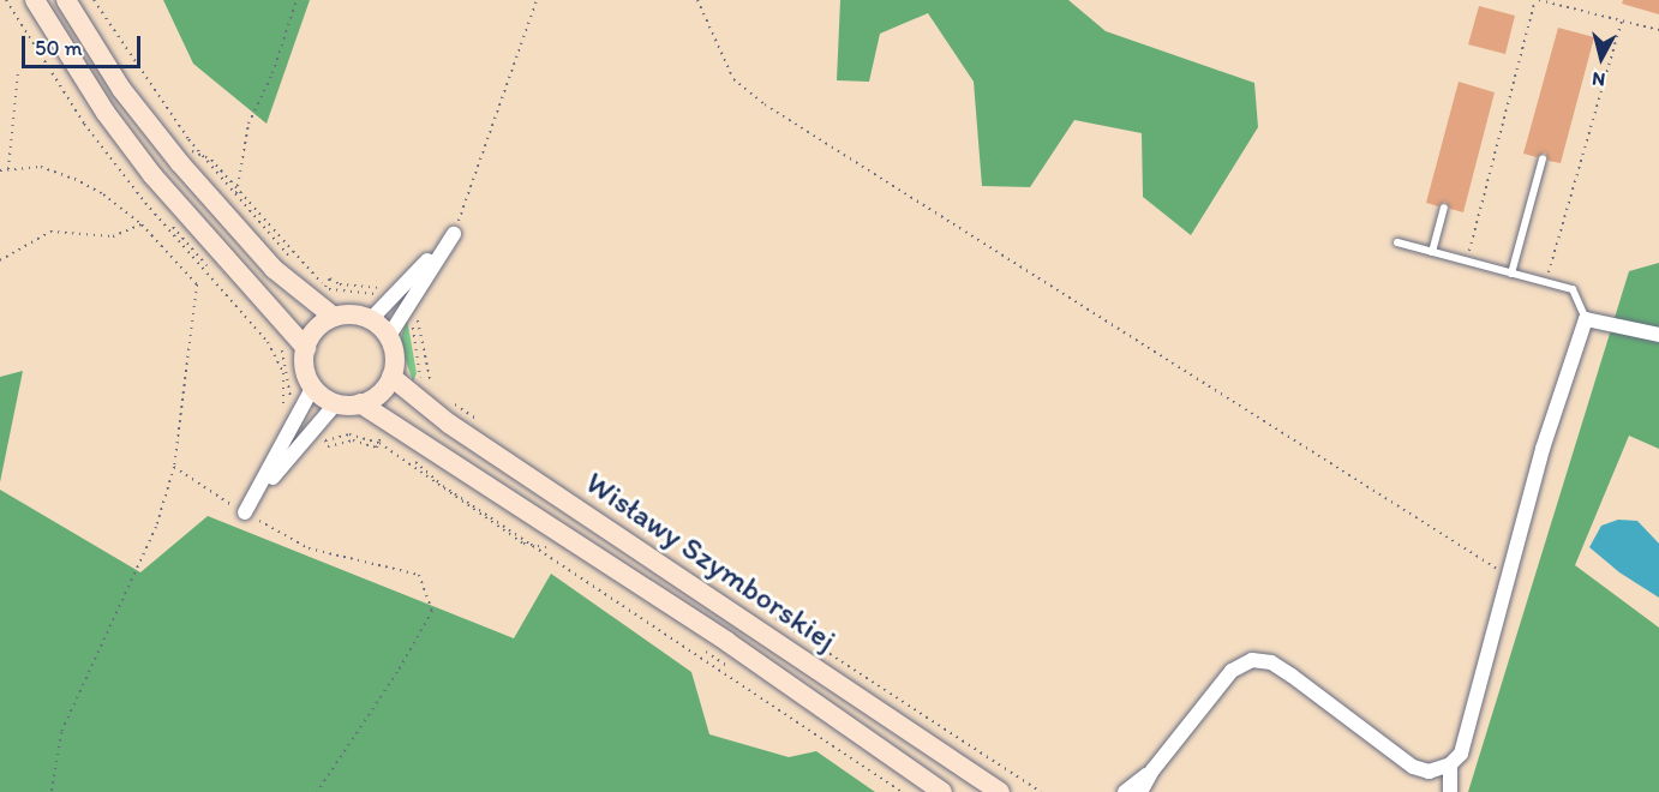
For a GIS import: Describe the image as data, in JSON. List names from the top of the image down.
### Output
{
  "streets": {
    "main road": ["Wisławy Szymborskiej"]
  },
  "scale_bar": "50 m",
  "north": "bottom"
}
